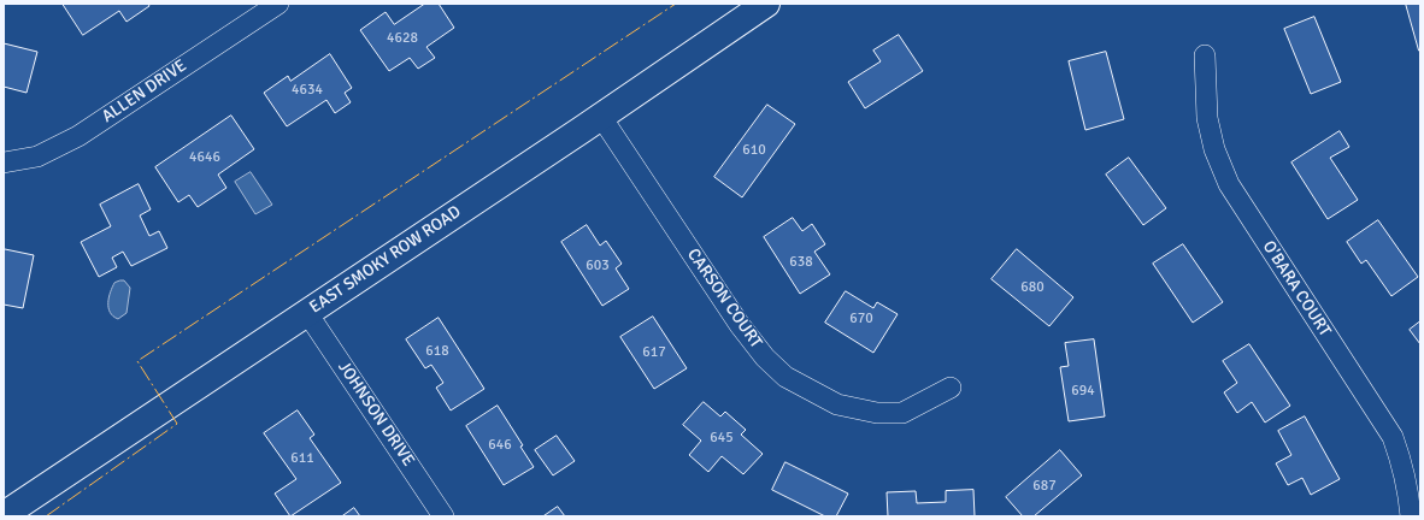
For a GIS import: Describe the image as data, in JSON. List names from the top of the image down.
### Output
{
  "streets": {
    "street": [
      "ALLEN DRIVE",
      "EAST SMOKY ROW ROAD",
      "O'BARA COURT",
      "CARSON COURT",
      "JOHNSON DRIVE"
    ]
  },
  "crossings": [
    ["EAST SMOKY ROW ROAD", "CARSON COURT"],
    ["EAST SMOKY ROW ROAD", "JOHNSON DRIVE"]
  ],
  "house_numbers": [
    "4628",
    "4634",
    "610",
    "4646",
    "638",
    "603",
    "680",
    "670",
    "618",
    "617",
    "694",
    "645",
    "646",
    "611",
    "687"
  ]
}
